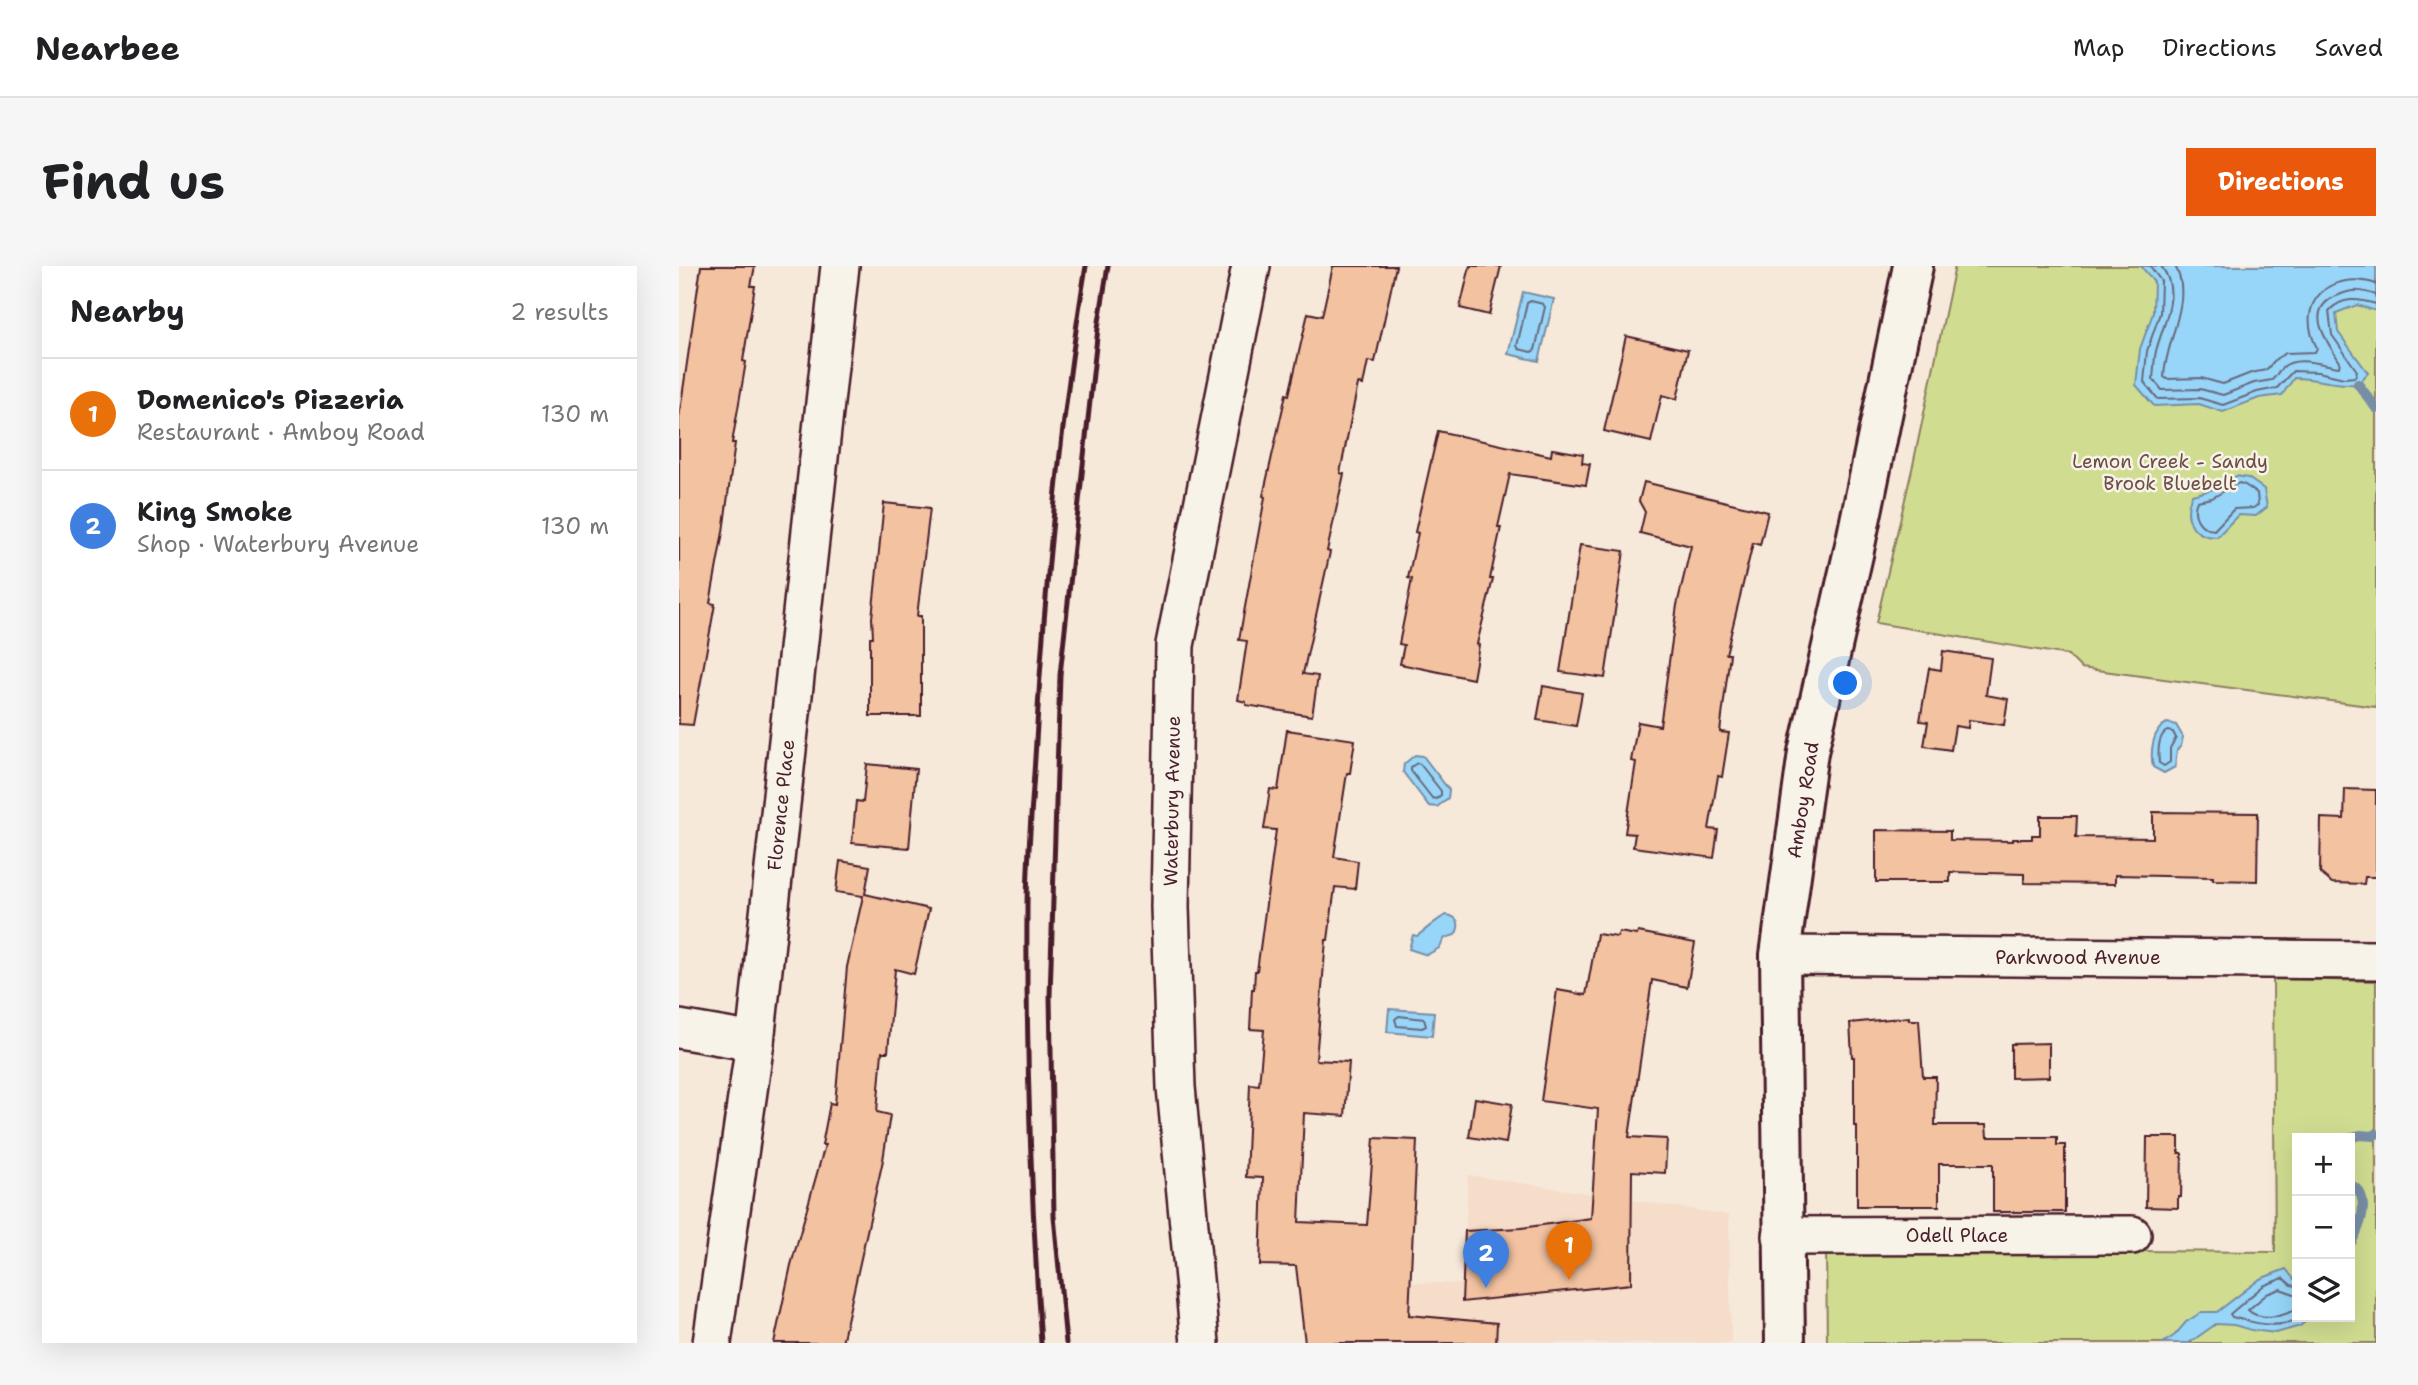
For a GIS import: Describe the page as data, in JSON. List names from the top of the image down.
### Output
{
  "streets": {
    "main road": ["Amboy Road"],
    "street": [
      "Waterbury Avenue",
      "Florence Place",
      "Parkwood Avenue",
      "Odell Place"
    ]
  },
  "crossings": [
    ["Amboy Road", "Parkwood Avenue"],
    ["Amboy Road", "Odell Place"]
  ],
  "parks": ["Lemon Creek - Sandy Brook Bluebelt"],
  "page": {
    "header": "Nearbee",
    "nav": ["Map", "Directions", "Saved"],
    "buttons": "Directions",
    "title": "Find us",
    "heading": ["Nearby", "2 results"],
    "list": [
      {
        "mark": "1",
        "name": "Domenico's Pizzeria",
        "note": "Restaurant · Amboy Road",
        "value": "130 m"
      },
      {
        "mark": "2",
        "name": "King Smoke",
        "note": "Shop · Waterbury Avenue",
        "value": "130 m"
      }
    ],
    "map_buttons": ["+", "−"],
    "pins": ["1", "2"]
  }
}
